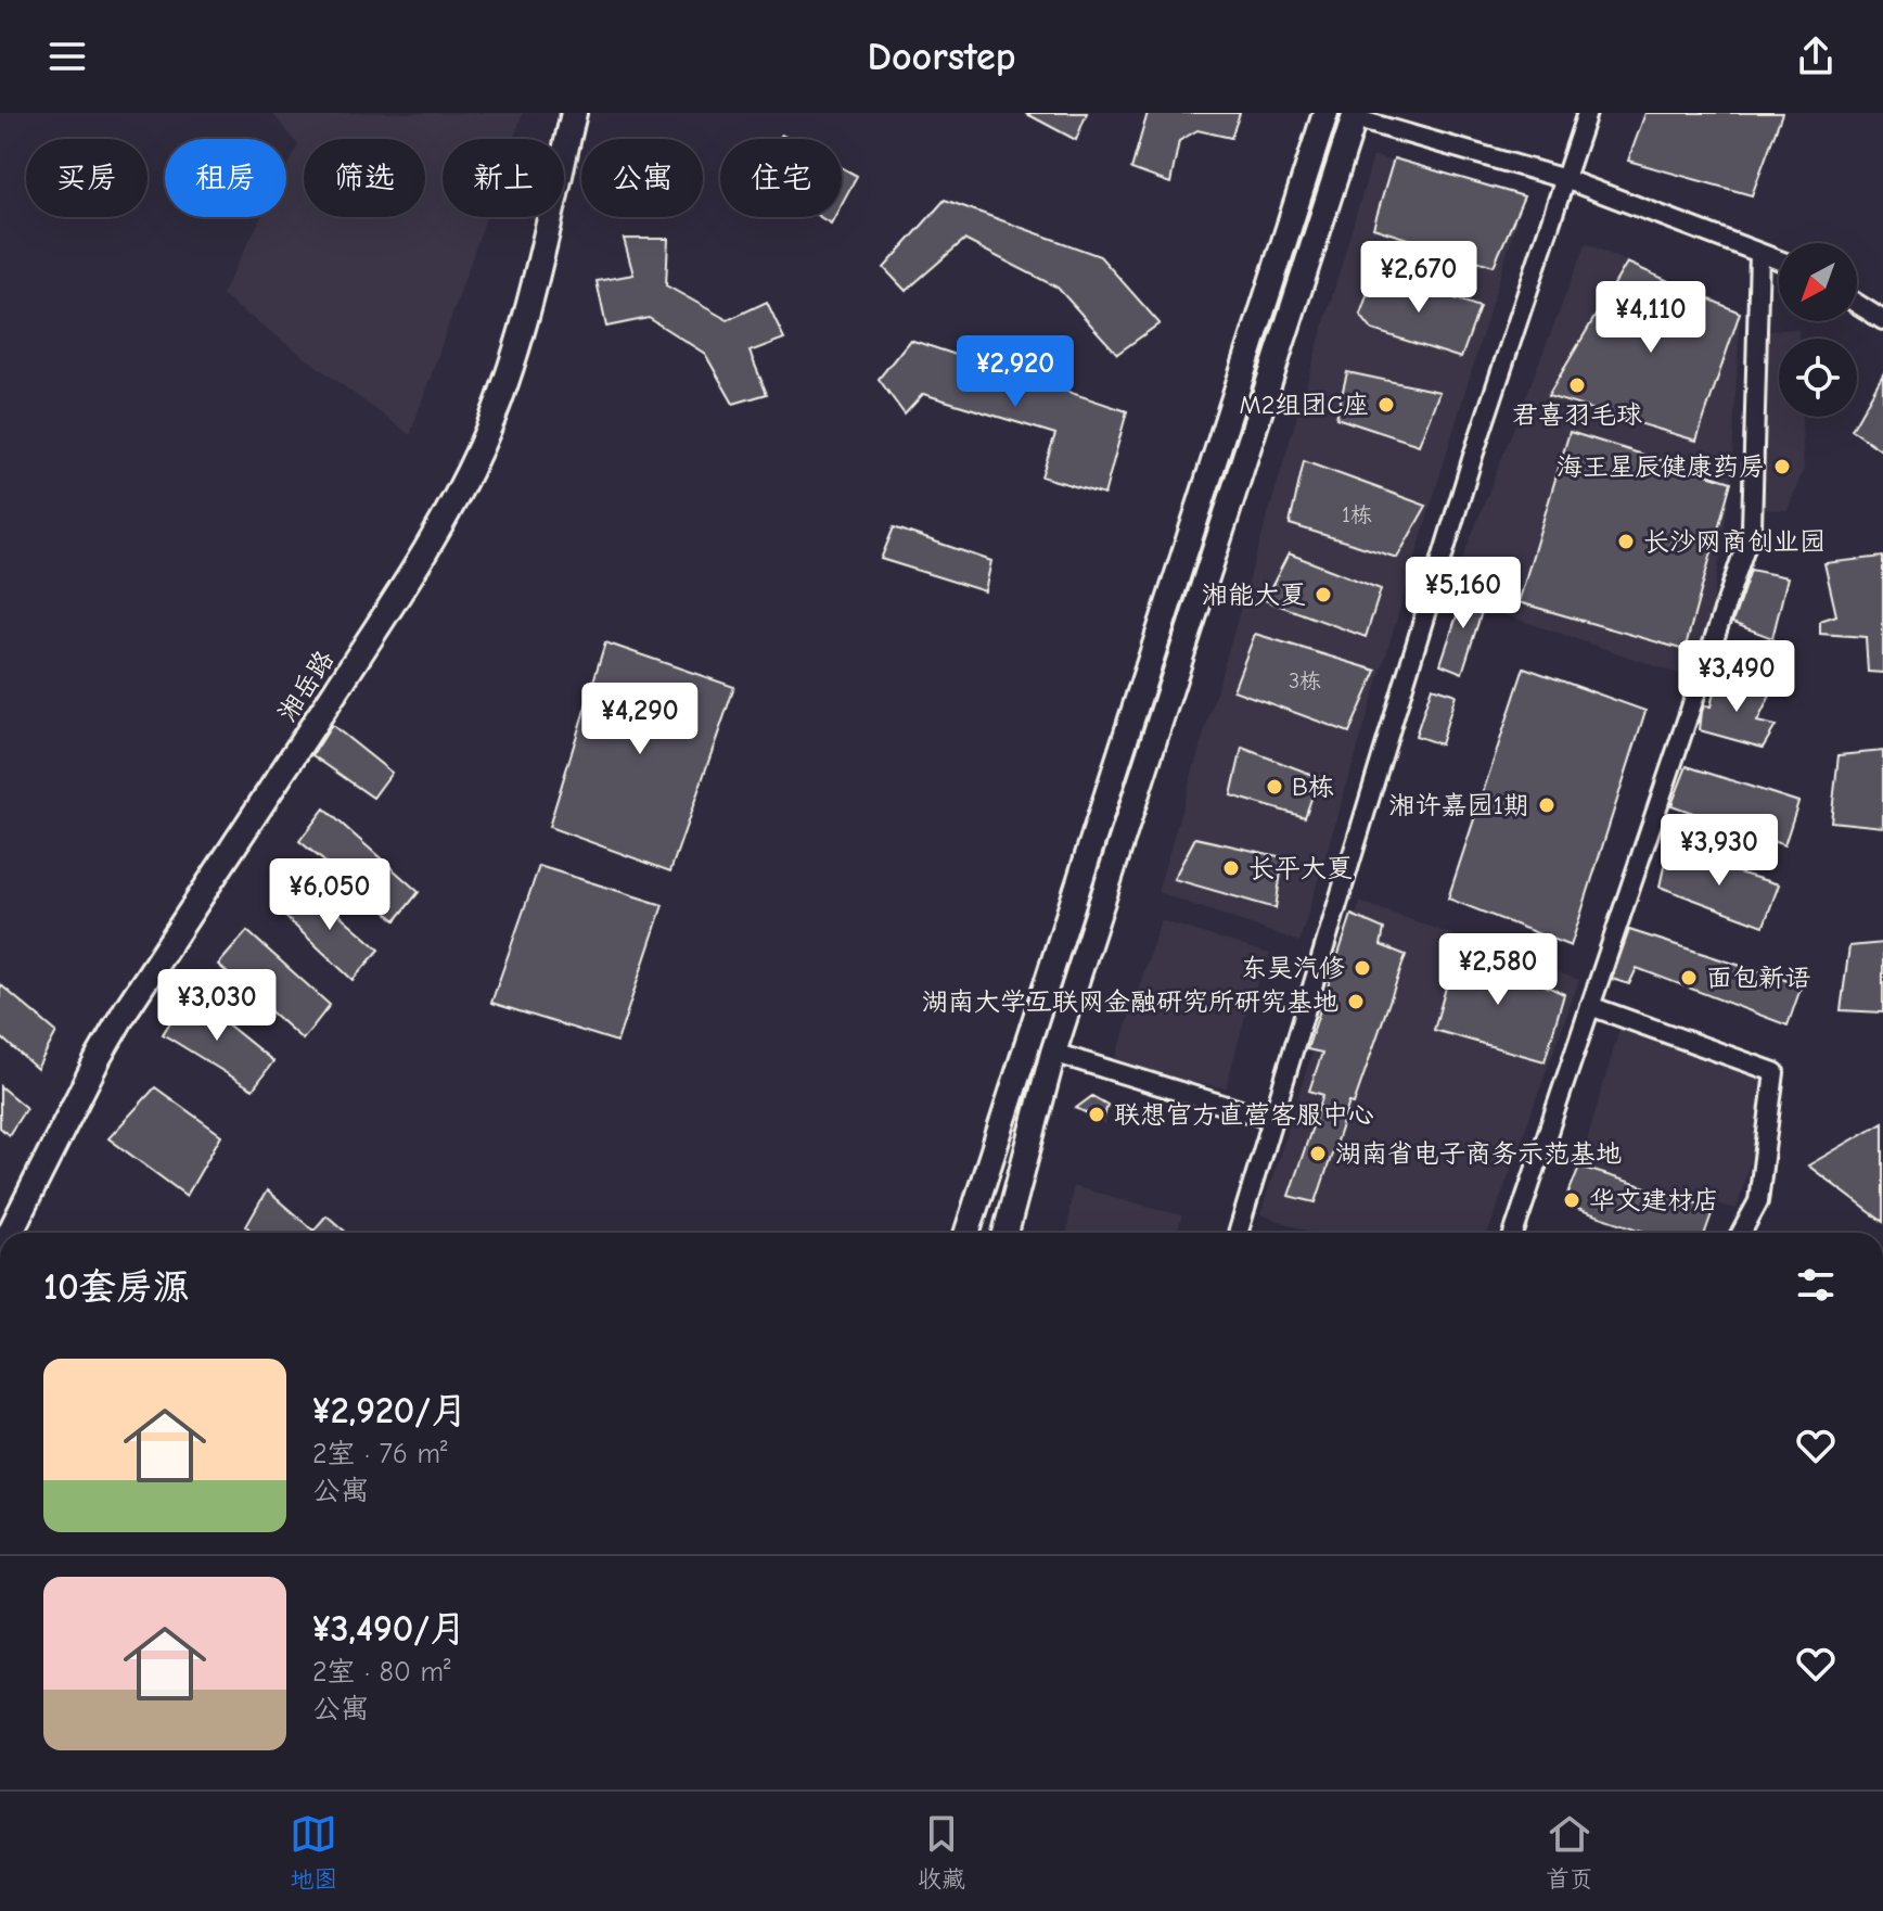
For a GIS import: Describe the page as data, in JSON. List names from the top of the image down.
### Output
{
  "streets": {
    "street": ["湘岳路"]
  },
  "places": [
    "君喜羽毛球",
    "M2组团C座",
    "海王星辰健康药房",
    "长沙网商创业园",
    "湘能大夏",
    "B栋",
    "湘许嘉园1期",
    "长平大夏",
    "东昊汽修",
    "面包新语",
    "湖南大学互联网金融研究所研究基地",
    "联想官方直营客服中心",
    "湖南省电子商务示范基地",
    "华文建材店"
  ],
  "house_numbers": ["1栋", "3栋"],
  "north": "bottom left",
  "page": {
    "header": "Doorstep",
    "chip": [
      "买房",
      "租房",
      "筛选",
      "新上",
      "公寓",
      "住宅"
    ],
    "price": [
      "¥2,670",
      "¥4,110",
      "¥2,920",
      "¥5,160",
      "¥3,490",
      "¥4,290",
      "¥3,930",
      "¥6,050",
      "¥2,580",
      "¥3,030"
    ],
    "heading": "10套房源",
    "list": [
      {
        "name": "¥2,920/月",
        "note": "2室 · 76 m² · 公寓"
      },
      {
        "name": "¥3,490/月",
        "note": "2室 · 80 m² · 公寓"
      }
    ],
    "tabs": ["地图", "收藏", "首页"]
  }
}
